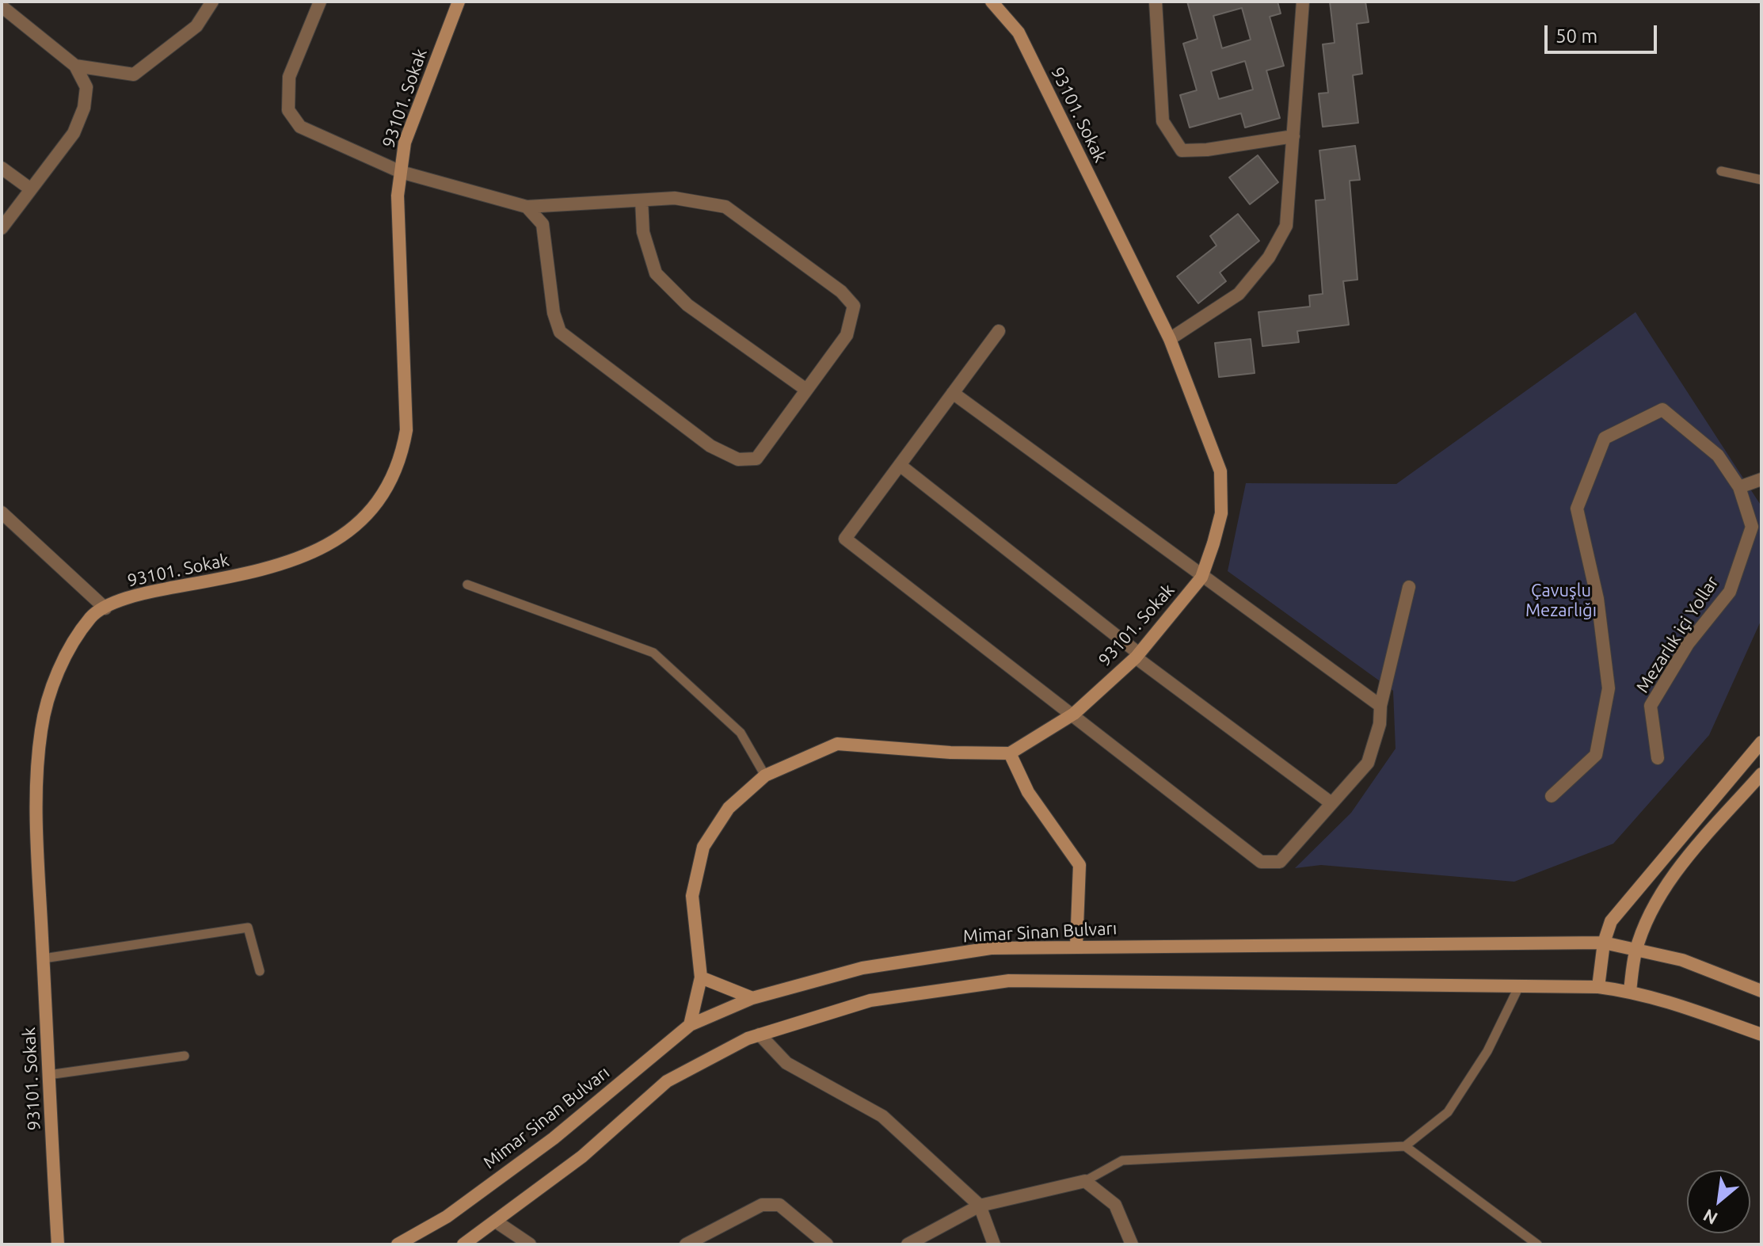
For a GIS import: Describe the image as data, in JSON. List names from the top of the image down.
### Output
{
  "streets": {
    "main road": ["93101. Sokak", "Mimar Sinan Bulvarı"],
    "street": ["Mezarlık içi Yollar"]
  },
  "parks": ["Çavuşlu Mezarlığı"],
  "scale_bar": "50 m",
  "north": "bottom left"
}
